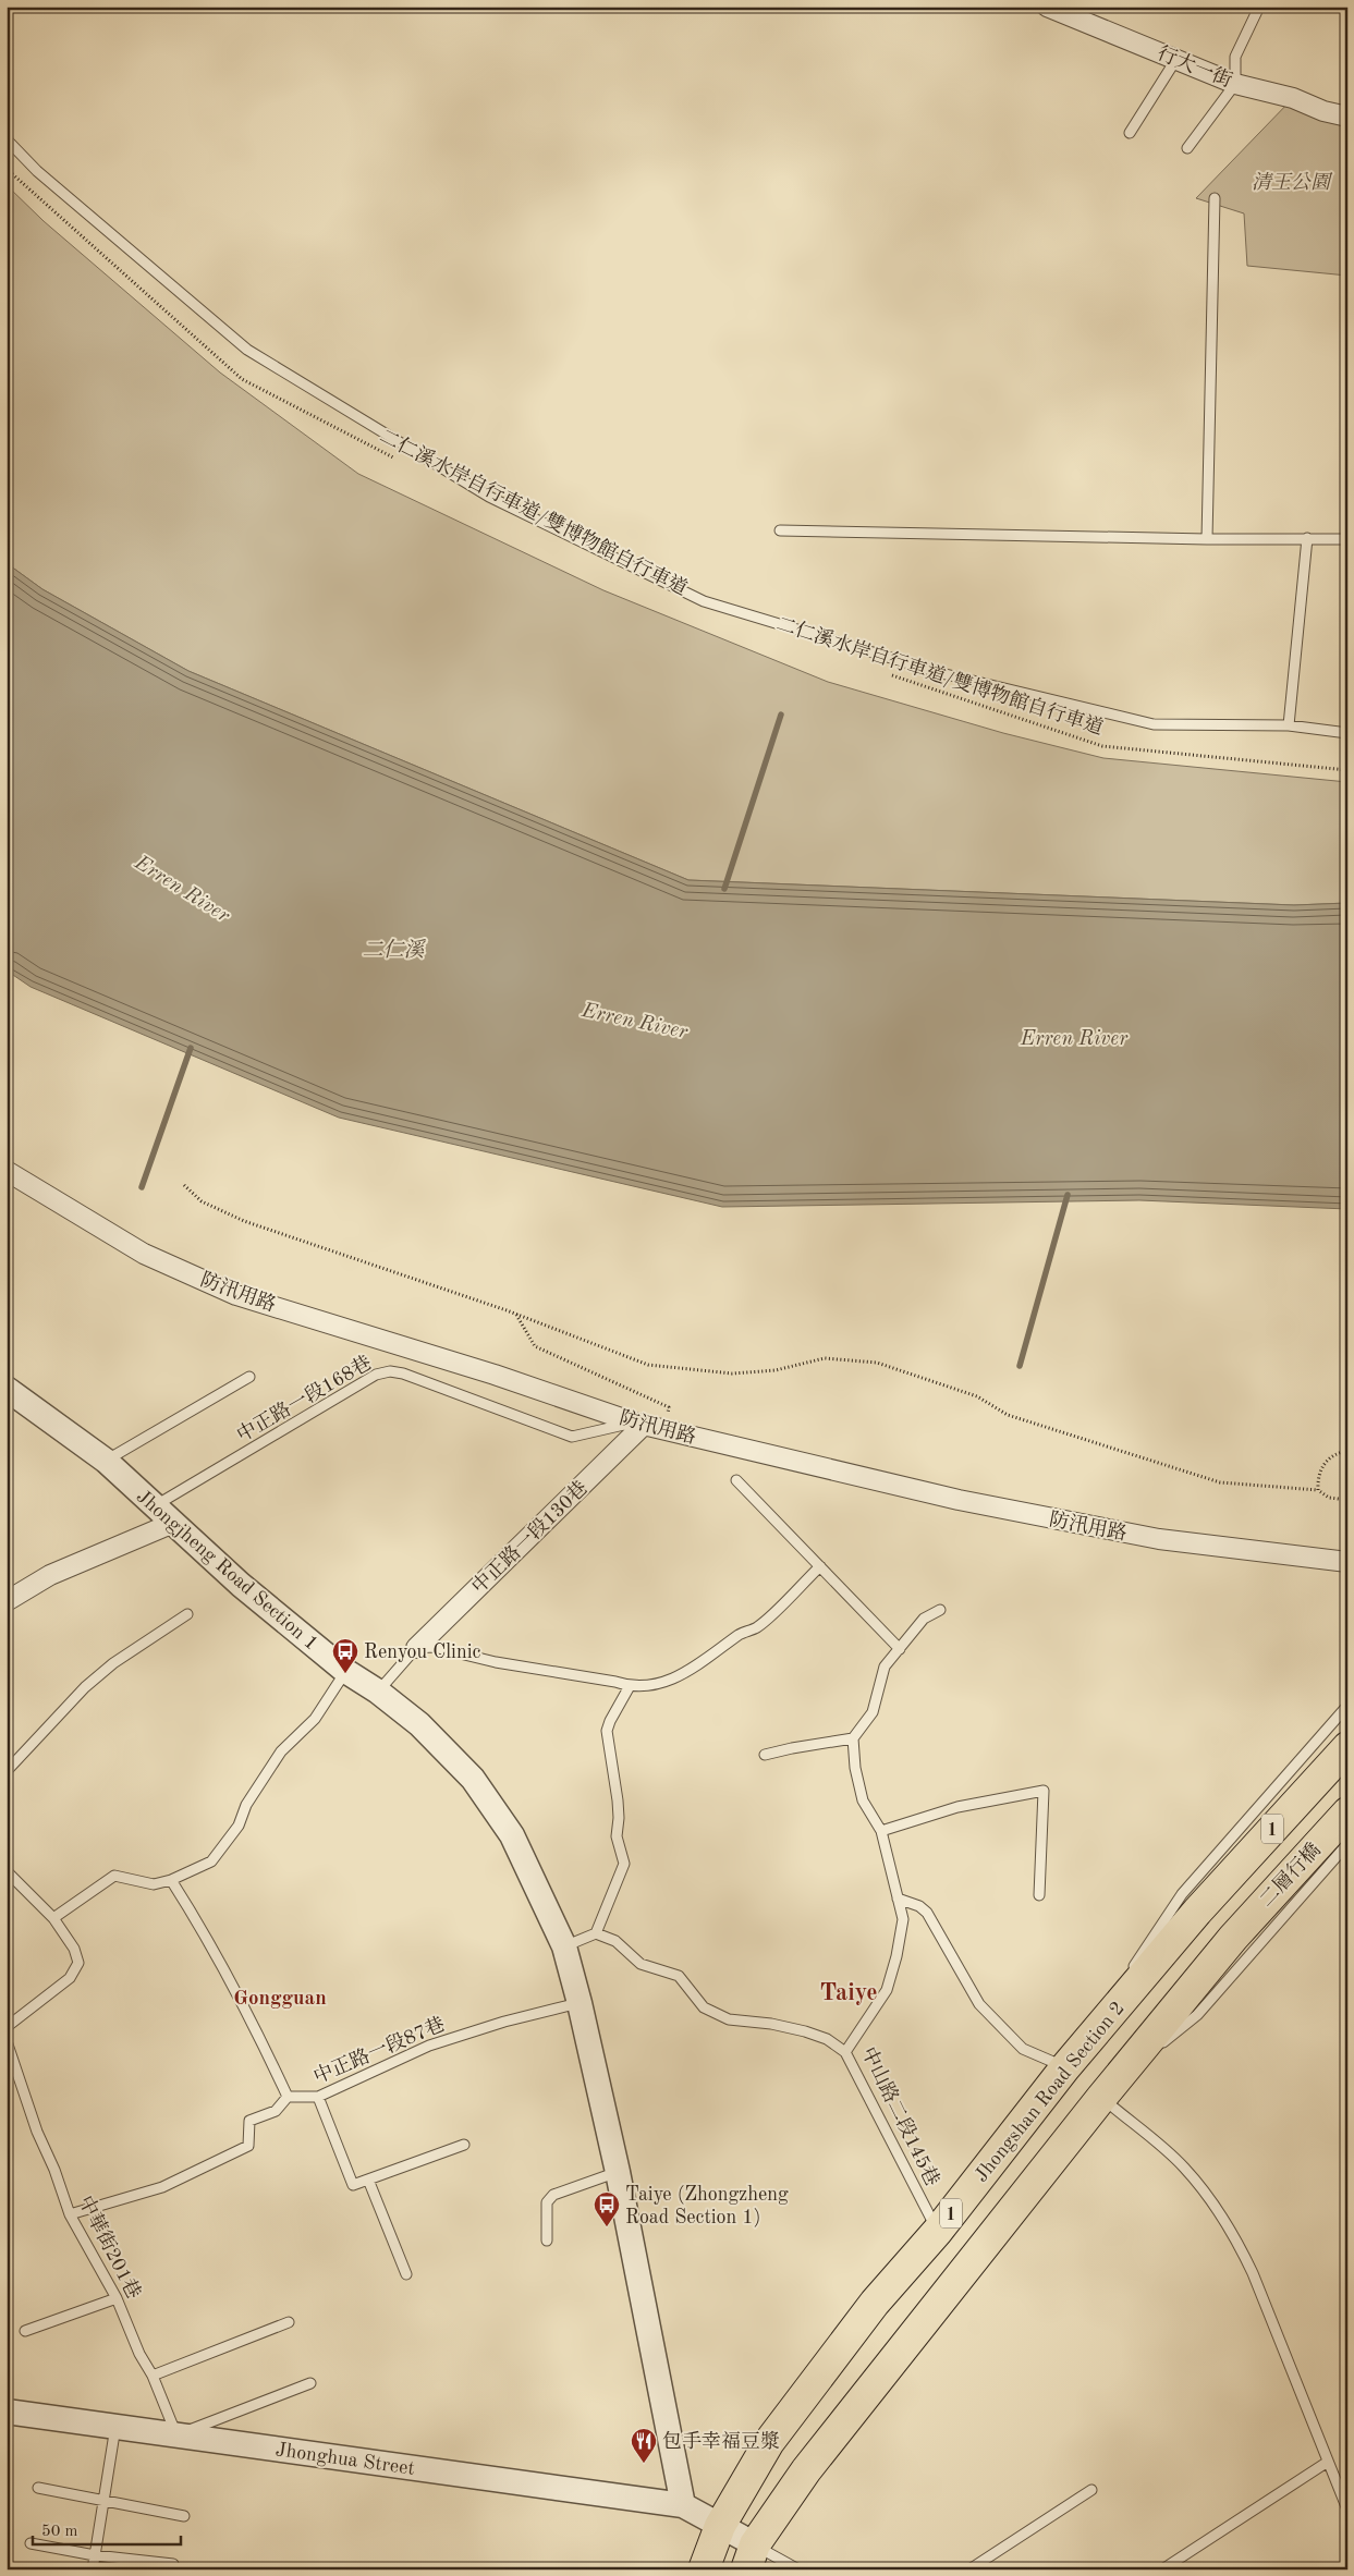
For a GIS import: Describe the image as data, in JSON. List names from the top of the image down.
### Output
{
  "streets": {
    "main road": ["1", "二層行橋", "Jhongshan Road Section 2"],
    "street": [
      "行大一街",
      "防汛用路",
      "中正路一段130巷",
      "Jhongjheng Road Section 1",
      "Jhonghua Street"
    ],
    "lane": [
      "中正路一段168巷",
      "中正路一段87巷",
      "中山路二段145巷",
      "中華街201巷"
    ],
    "path": ["二仁溪水岸自行車道/雙博物館自行車道"]
  },
  "crossings": [
    ["防汛用路", "中正路一段168巷"],
    ["防汛用路", "中正路一段130巷"],
    ["中正路一段168巷", "中正路一段130巷"],
    ["中正路一段168巷", "Jhongjheng Road Section 1"],
    ["中正路一段130巷", "Jhongjheng Road Section 1"],
    ["Jhongjheng Road Section 1", "中正路一段87巷"],
    ["Jhongjheng Road Section 1", "Jhonghua Street"],
    ["1", "二層行橋"],
    ["Jhongshan Road Section 2", "中山路二段145巷"],
    ["中華街201巷", "Jhonghua Street"]
  ],
  "districts": ["Taiye", "Gongguan"],
  "water": ["Erren River", "二仁溪"],
  "parks": ["清王公園"],
  "places": {
    "bus stop": ["Renyou Clinic", "Taiye (Zhongzheng Road Section 1)"],
    "restaurant": ["包手幸福豆漿"]
  },
  "scale_bar": "50 m"
}
